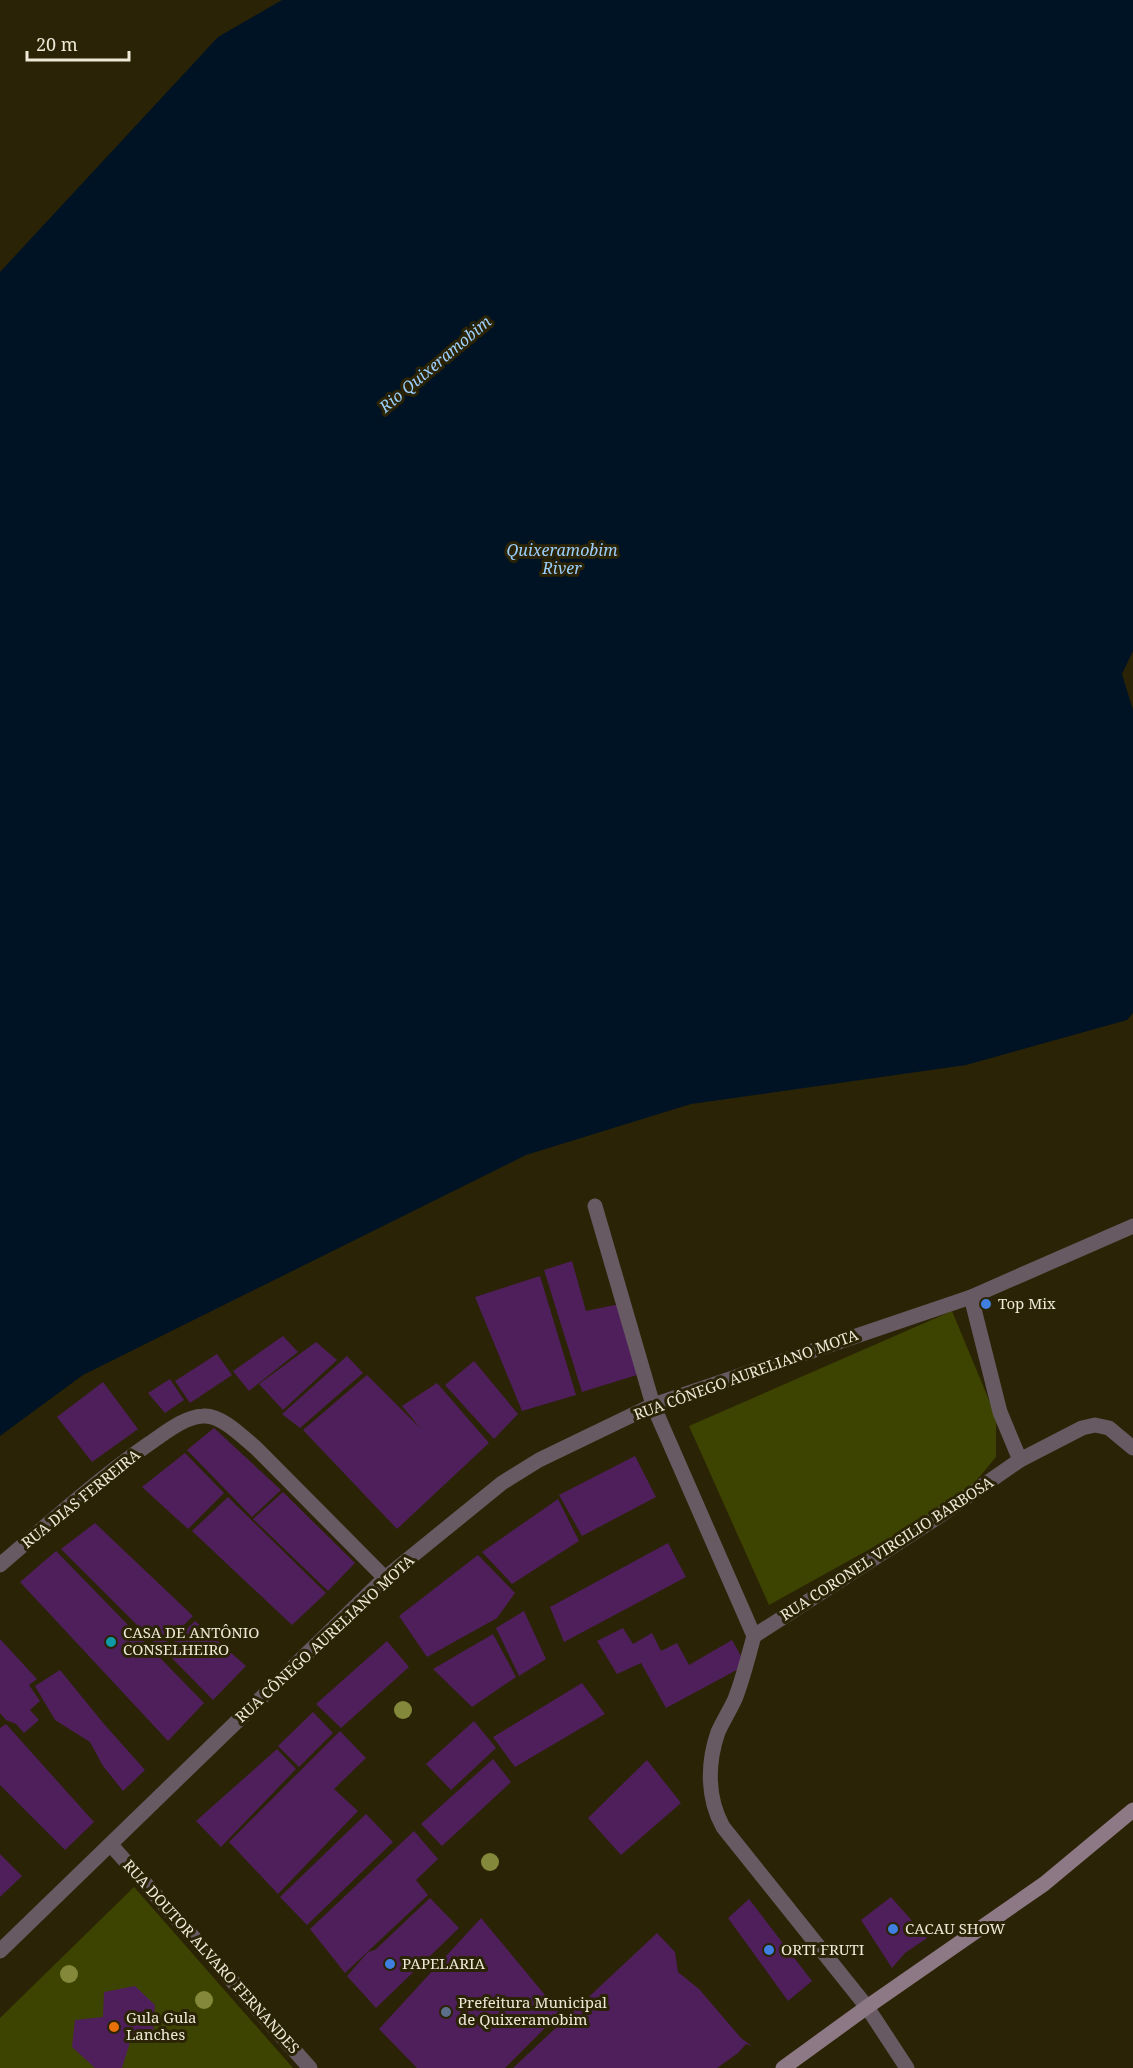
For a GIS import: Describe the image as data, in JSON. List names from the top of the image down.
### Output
{
  "streets": {
    "street": [
      "RUA CÔNEGO AURELIANO MOTA",
      "RUA DIAS FERREIRA",
      "RUA CORONEL VIRGILIO BARBOSA",
      "RUA DOUTOR ALVARO FERNANDES"
    ]
  },
  "crossings": [
    ["RUA CÔNEGO AURELIANO MOTA", "RUA DIAS FERREIRA"],
    ["RUA CÔNEGO AURELIANO MOTA", "RUA DOUTOR ALVARO FERNANDES"]
  ],
  "water": ["Rio Quixeramobim", "Quixeramobim River"],
  "places": [
    "Top Mix",
    "CASA DE ANTÔNIO CONSELHEIRO",
    "CACAU SHOW",
    "ORTI FRUTI",
    "PAPELARIA",
    "Prefeitura Municipal de Quixeramobim",
    "Gula Gula Lanches"
  ],
  "scale_bar": "20 m"
}
